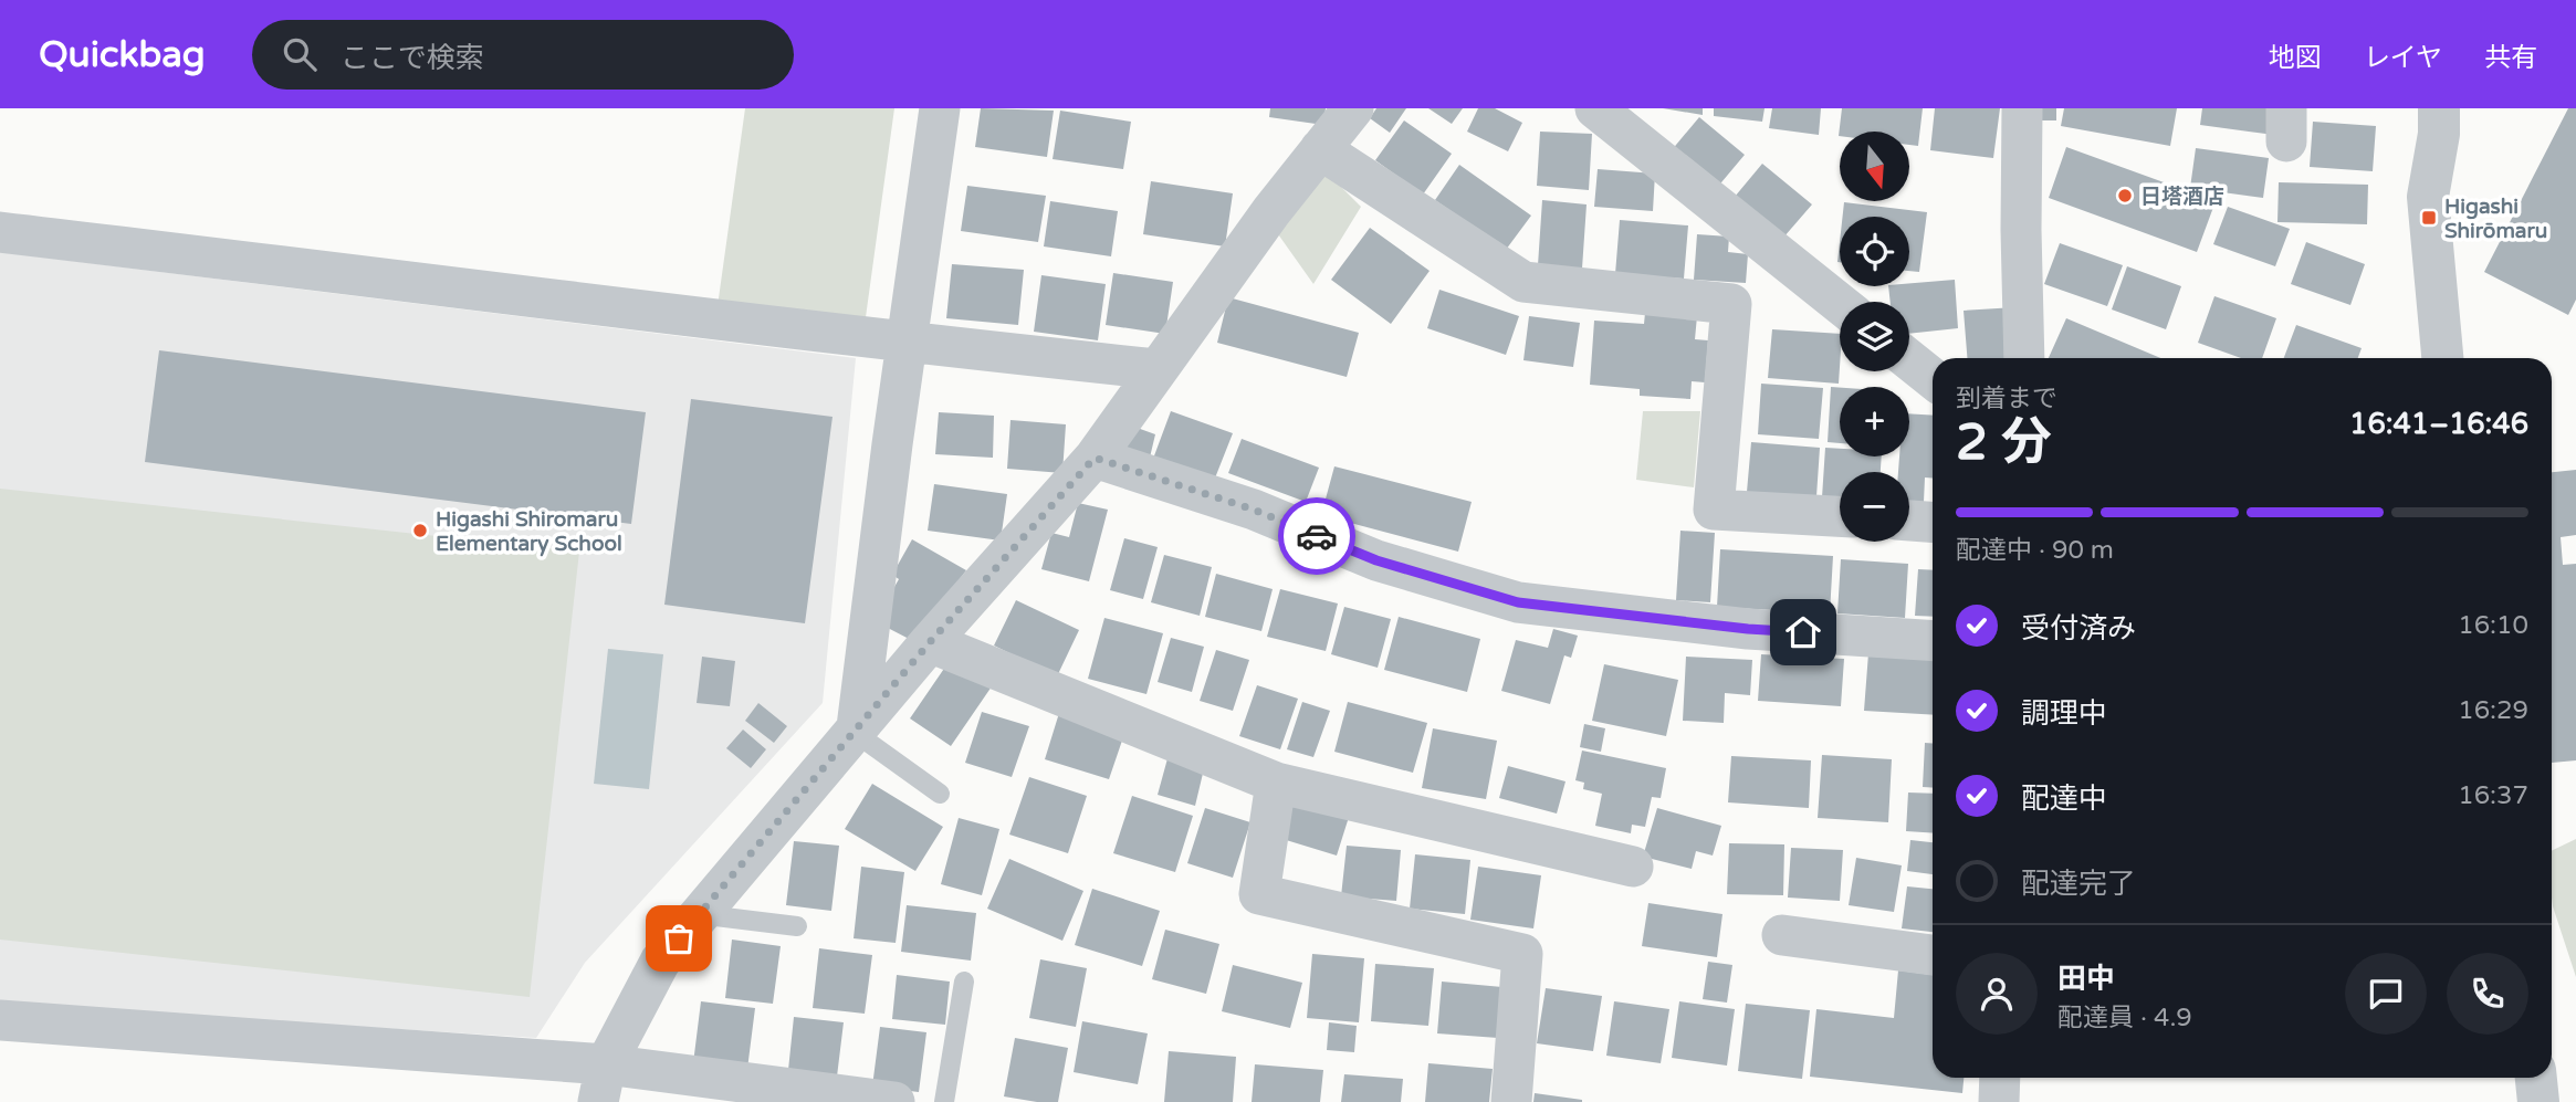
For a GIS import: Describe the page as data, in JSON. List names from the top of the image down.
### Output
{
  "places": {
    "other": ["日塔酒店", "Higashi Shiromaru Elementary School"],
    "transit": ["Higashi Shirōmaru"]
  },
  "north": "bottom",
  "page": {
    "header": "Quickbag",
    "search": "ここで検索",
    "nav": ["地図", "レイヤ", "共有"],
    "map_buttons": ["+", "−"],
    "heading": ["2 分", "到着まで", "16:41–16:46"],
    "panel": ["田中", "配達員 · 4.9"],
    "bar": "配達中 · 90 m",
    "list": [
      ["受付済み", "16:10"],
      ["調理中", "16:29"],
      ["配達中", "16:37"],
      "配達完了"
    ]
  }
}
